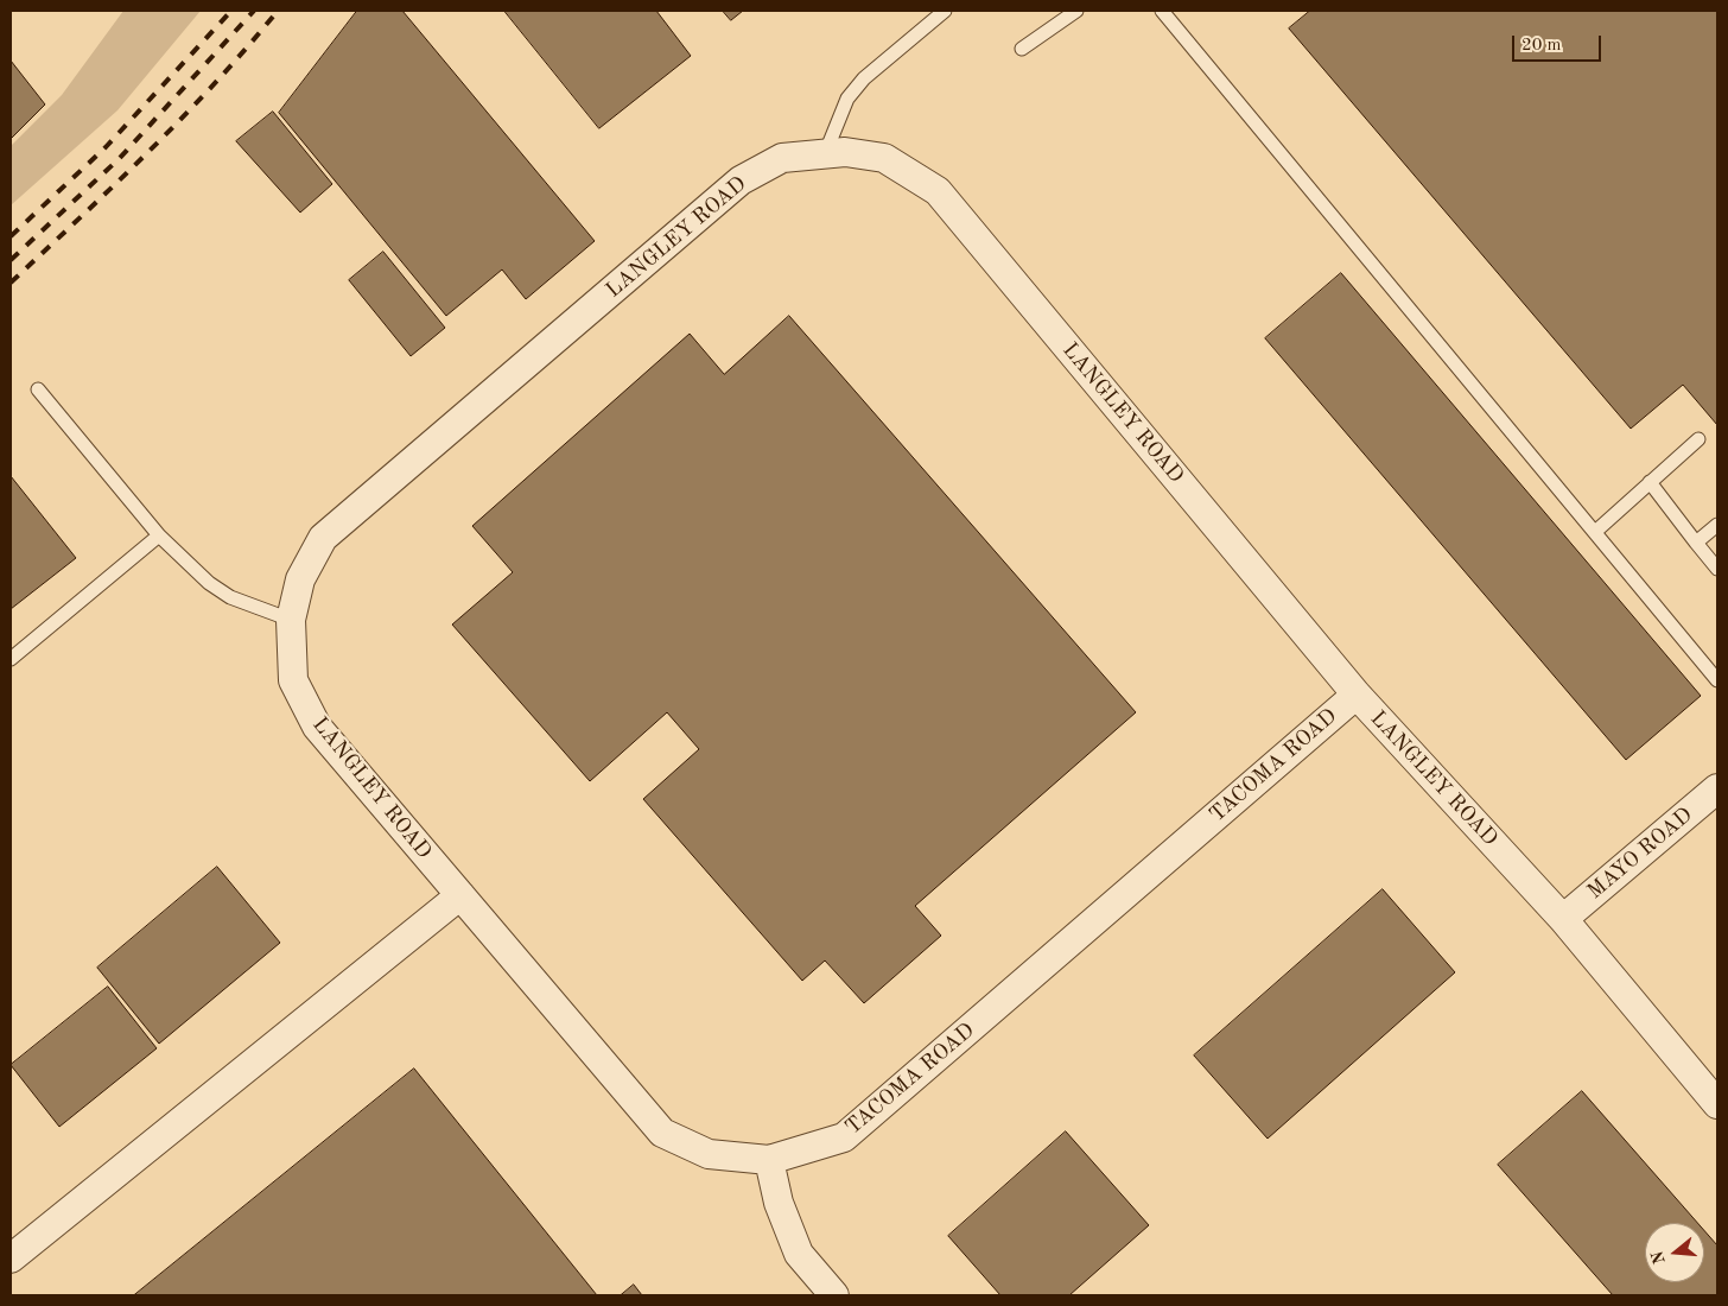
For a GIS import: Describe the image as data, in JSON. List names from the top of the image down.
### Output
{
  "streets": {
    "street": ["LANGLEY ROAD", "TACOMA ROAD", "MAYO ROAD"]
  },
  "crossings": [
    ["LANGLEY ROAD", "TACOMA ROAD"],
    ["LANGLEY ROAD", "MAYO ROAD"]
  ],
  "scale_bar": "20 m",
  "north": "left"
}
